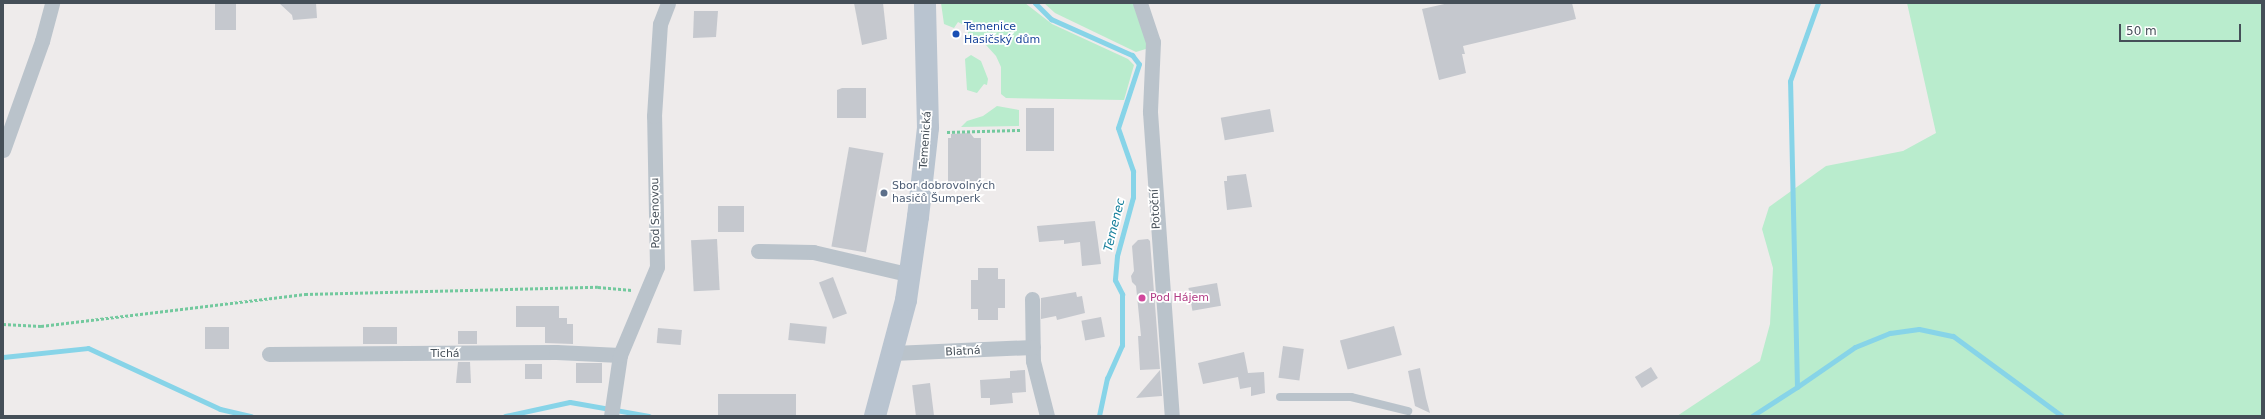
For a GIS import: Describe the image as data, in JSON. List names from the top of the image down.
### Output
{
  "streets": {
    "street": [
      "Temenická",
      "Potoční",
      "Pod Senovou",
      "Blatná",
      "Tichá"
    ]
  },
  "crossings": [
    ["Temenická", "Blatná"],
    ["Pod Senovou", "Tichá"]
  ],
  "water": ["Temenec"],
  "places": ["Temenice Hasičský dům", "Sbor dobrovolných hasičů Šumperk", "Pod Hájem"],
  "scale_bar": "50 m"
}
